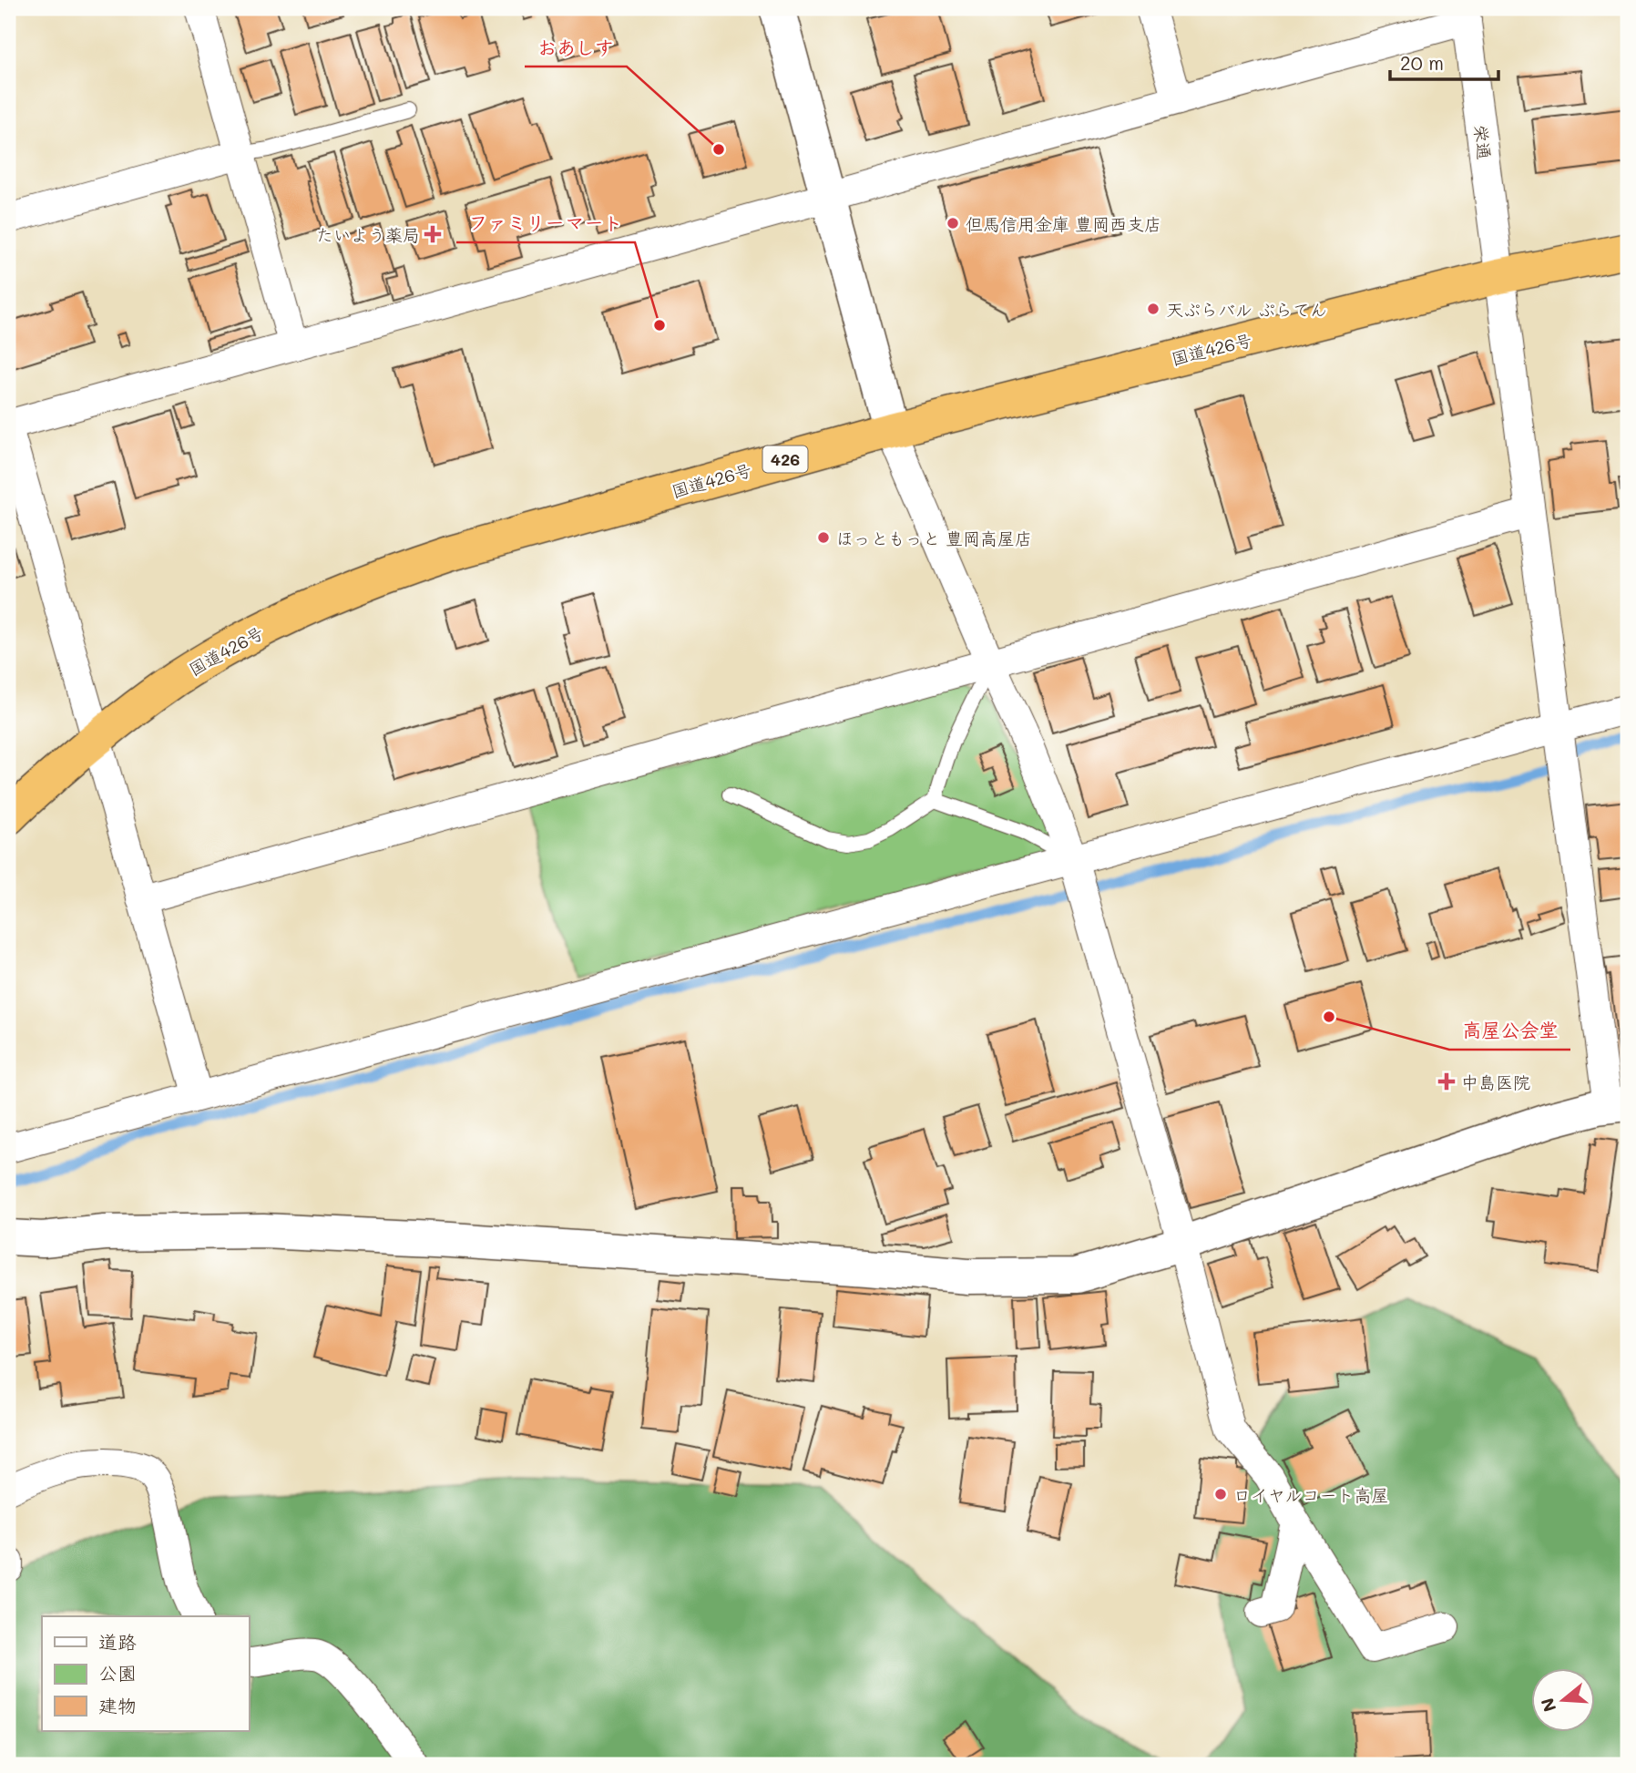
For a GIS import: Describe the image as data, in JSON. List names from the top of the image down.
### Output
{
  "streets": {
    "highway": ["国道426号", "426"],
    "street": ["栄通"]
  },
  "crossings": [
    ["栄通", "国道426号"]
  ],
  "places": {
    "other": [
      "おあしす",
      "但馬信用金庫 豊岡西支店",
      "天ぷらバル ぷらてん",
      "ファミリーマート",
      "ほっともっと 豊岡高屋店",
      "高屋公会堂",
      "ロイヤルコート高屋"
    ],
    "health": ["たいよう薬局", "中島医院"]
  },
  "legend": ["道路", "公園", "建物"],
  "scale_bar": "20 m",
  "north": "left"
}
